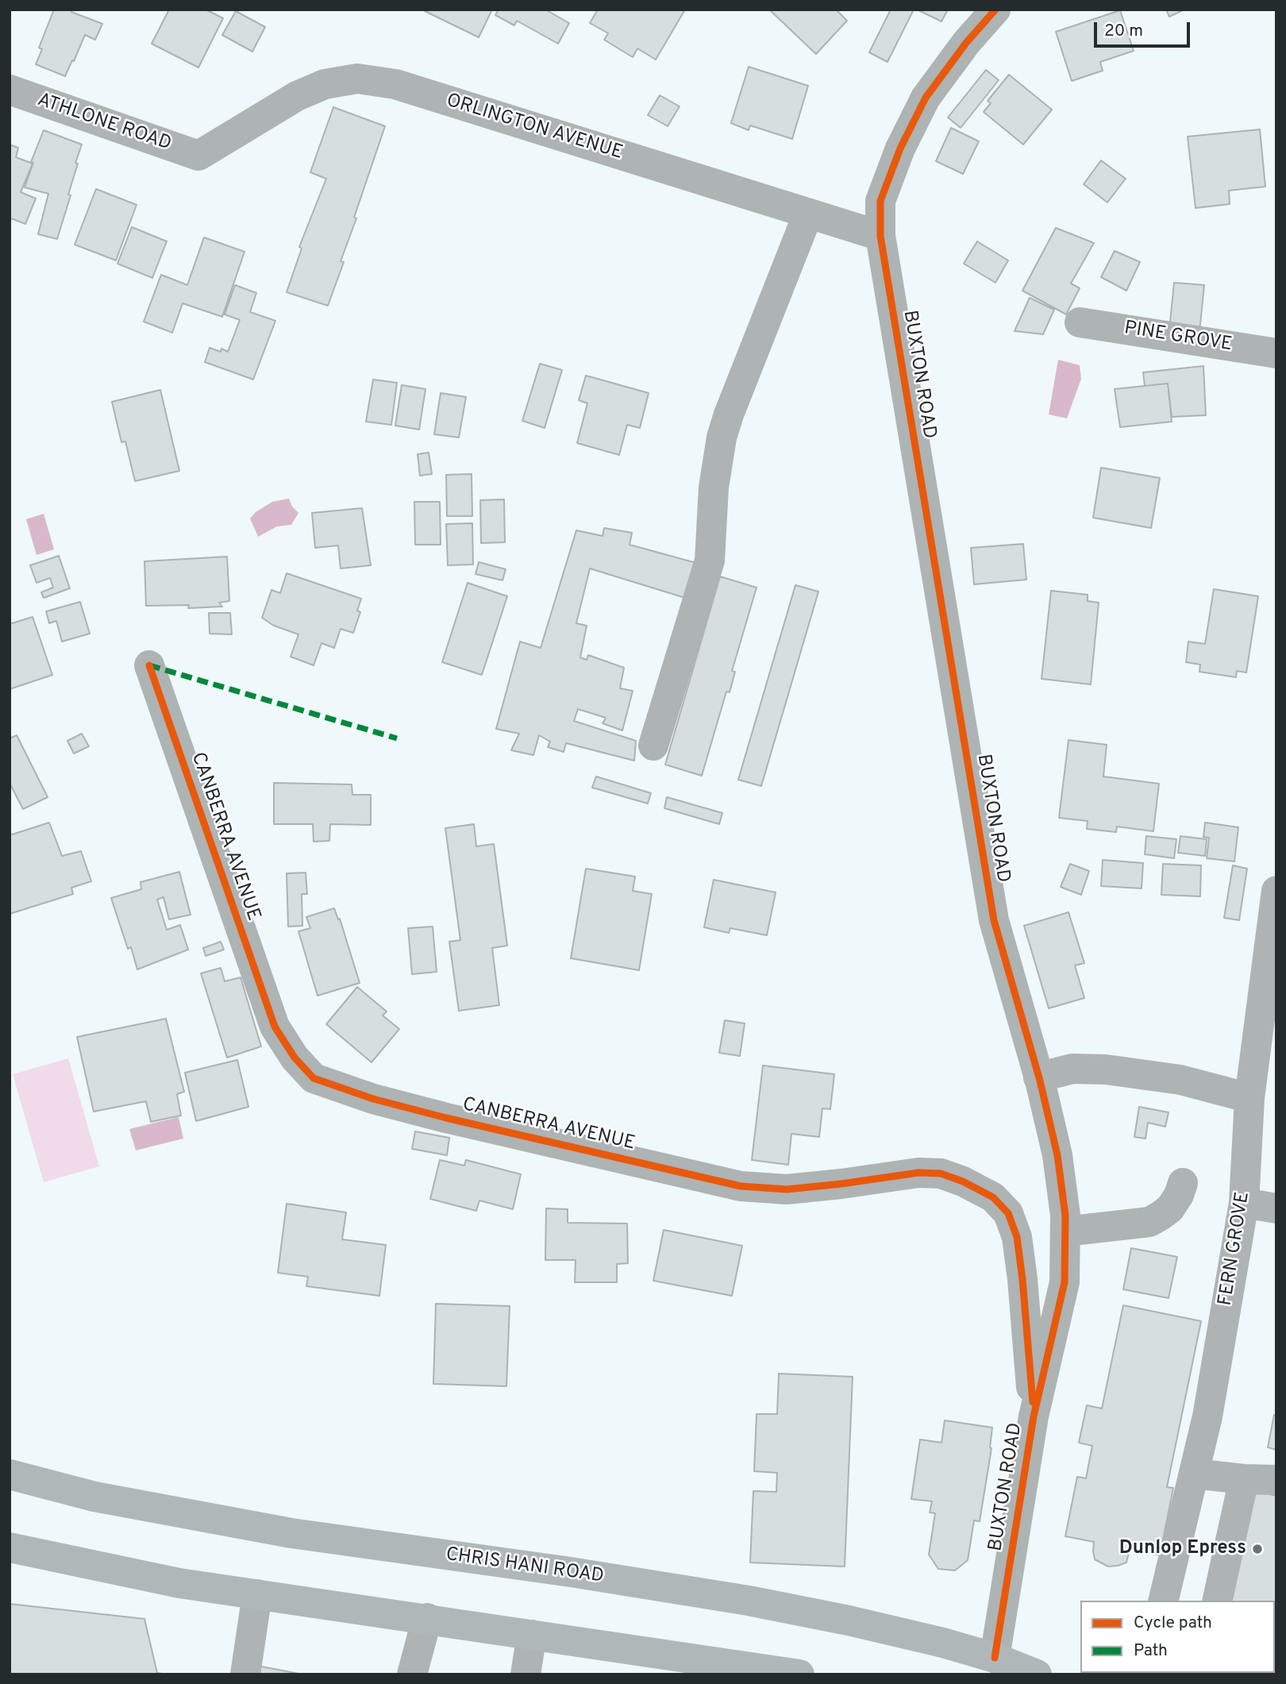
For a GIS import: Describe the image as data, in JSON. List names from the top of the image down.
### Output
{
  "streets": {
    "main road": ["CHRIS HANI ROAD"],
    "street": [
      "ATHLONE ROAD",
      "ORLINGTON AVENUE",
      "PINE GROVE",
      "BUXTON ROAD",
      "CANBERRA AVENUE",
      "FERN GROVE"
    ]
  },
  "crossings": [
    ["ATHLONE ROAD", "ORLINGTON AVENUE"],
    ["ORLINGTON AVENUE", "BUXTON ROAD"],
    ["BUXTON ROAD", "CANBERRA AVENUE"],
    ["BUXTON ROAD", "CHRIS HANI ROAD"]
  ],
  "places": ["Dunlop Epress"],
  "legend": ["Cycle path", "Path"],
  "scale_bar": "20 m"
}
